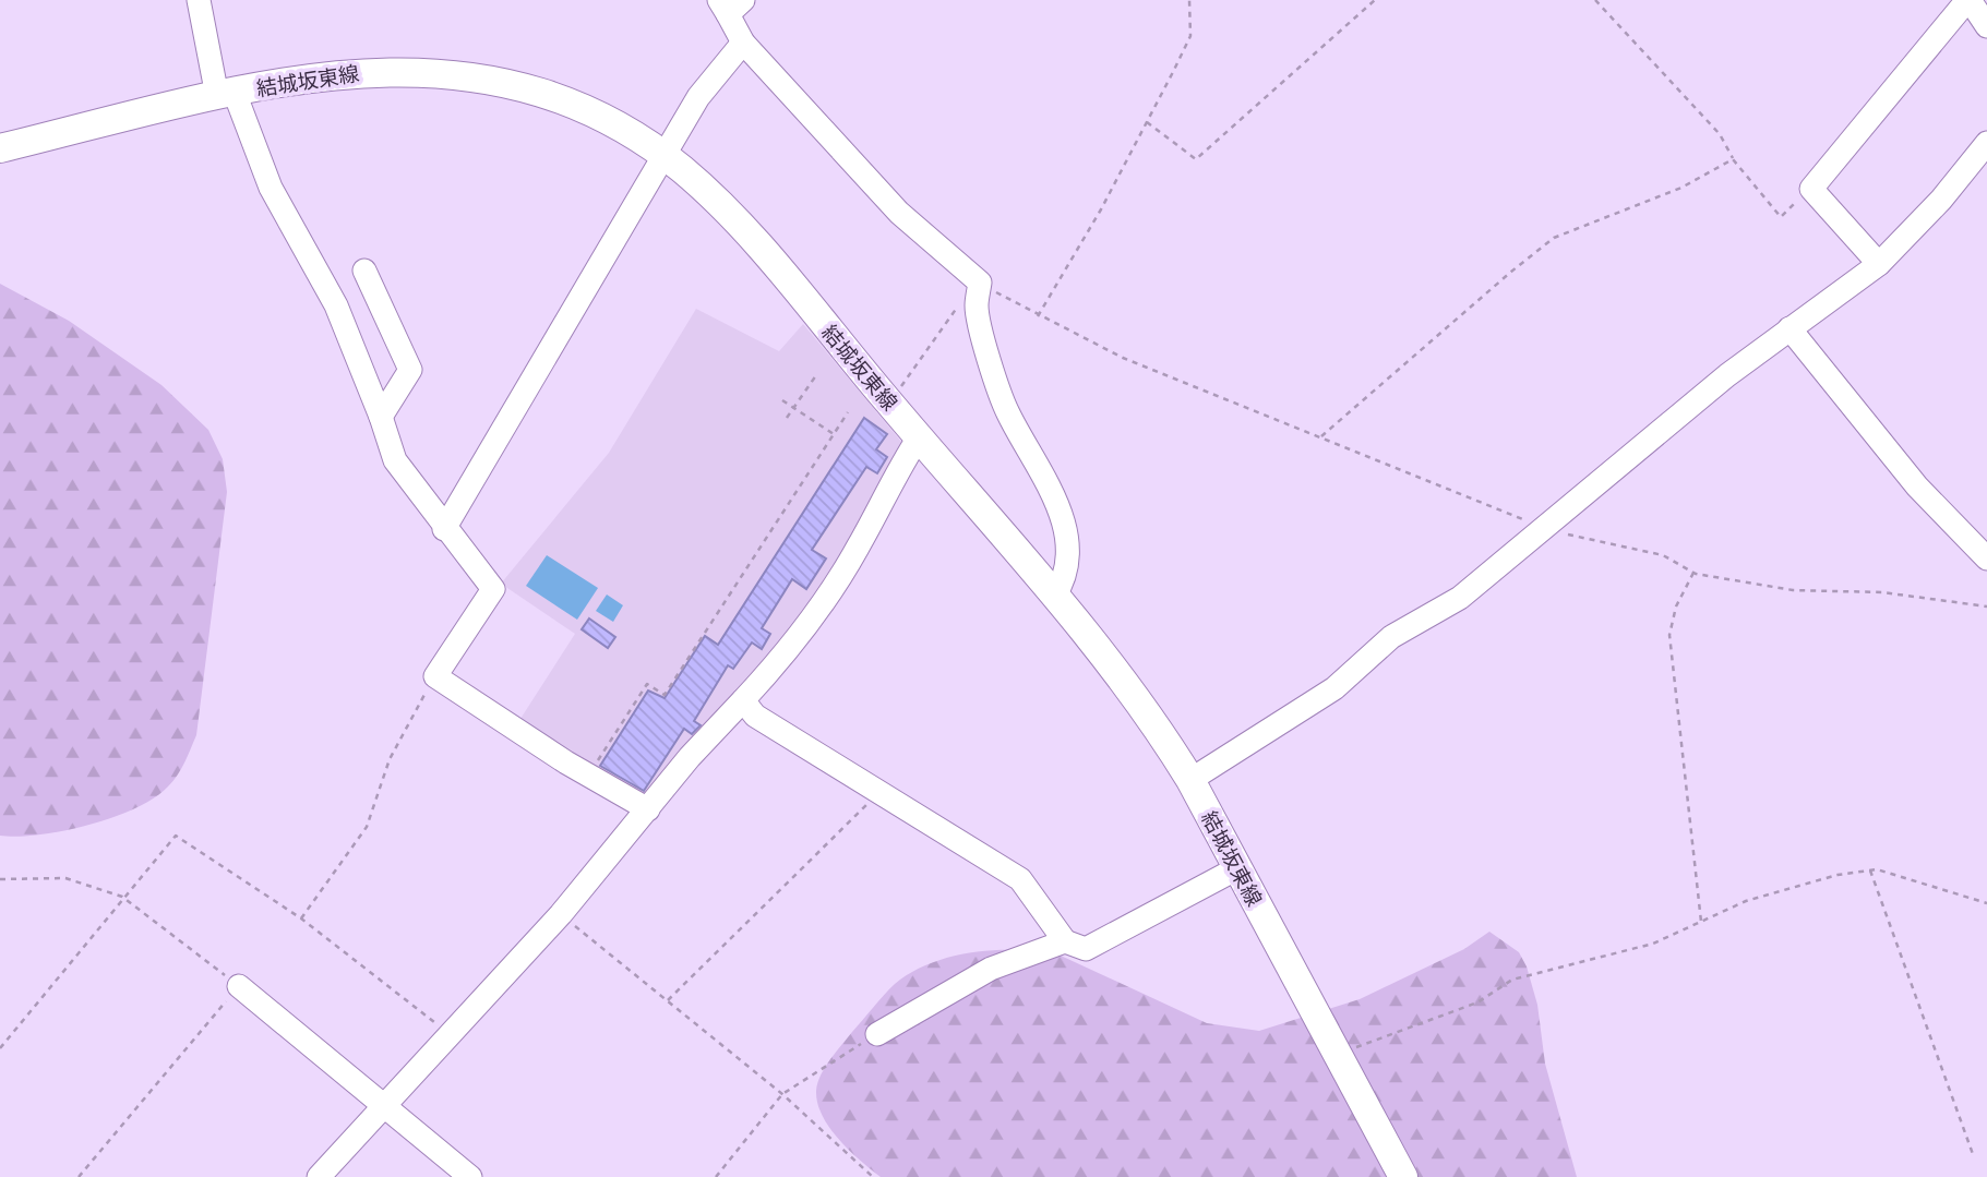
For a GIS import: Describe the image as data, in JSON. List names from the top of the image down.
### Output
{
  "streets": {
    "main road": ["結城坂東線"]
  }
}
